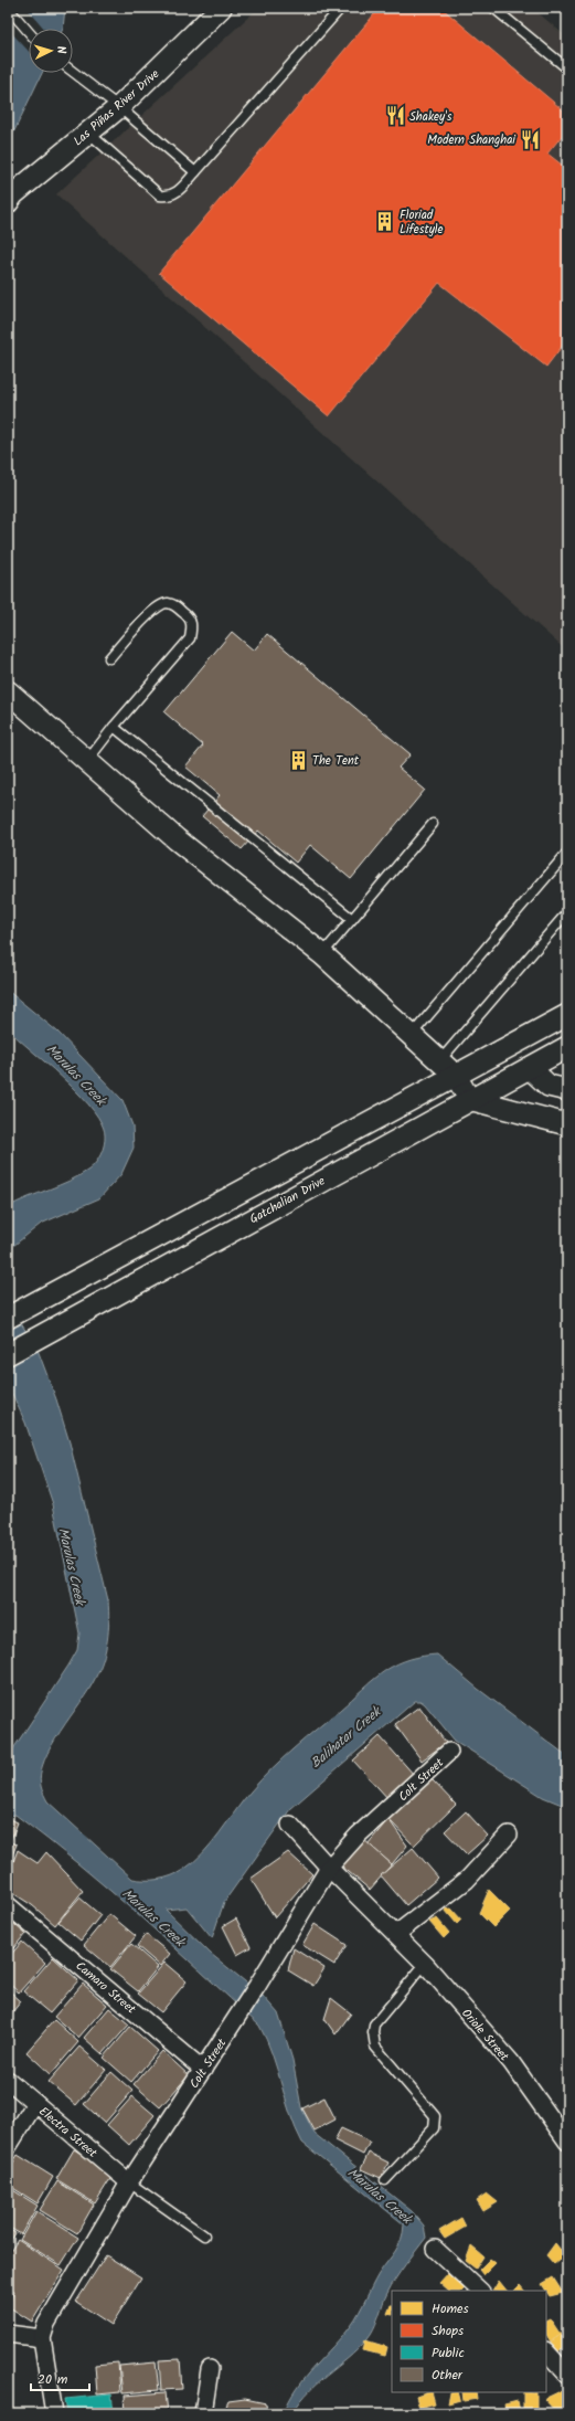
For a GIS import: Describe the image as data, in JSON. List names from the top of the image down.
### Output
{
  "streets": {
    "street": [
      "Las Piñas River Drive",
      "Gatchalian Drive",
      "Colt Street",
      "Camaro Street",
      "Oriole Street",
      "Electra Street"
    ]
  },
  "crossings": [
    ["Colt Street", "Camaro Street"],
    ["Colt Street", "Oriole Street"],
    ["Colt Street", "Electra Street"]
  ],
  "water": ["Marulas Creek", "Balihatar Creek"],
  "places": {
    "restaurant": ["Shakey's", "Modern Shanghai"],
    "building": ["Floriad Lifestyle", "The Tent"]
  },
  "legend": [
    "Homes",
    "Shops",
    "Public",
    "Other"
  ],
  "scale_bar": "20 m",
  "north": "right"
}
